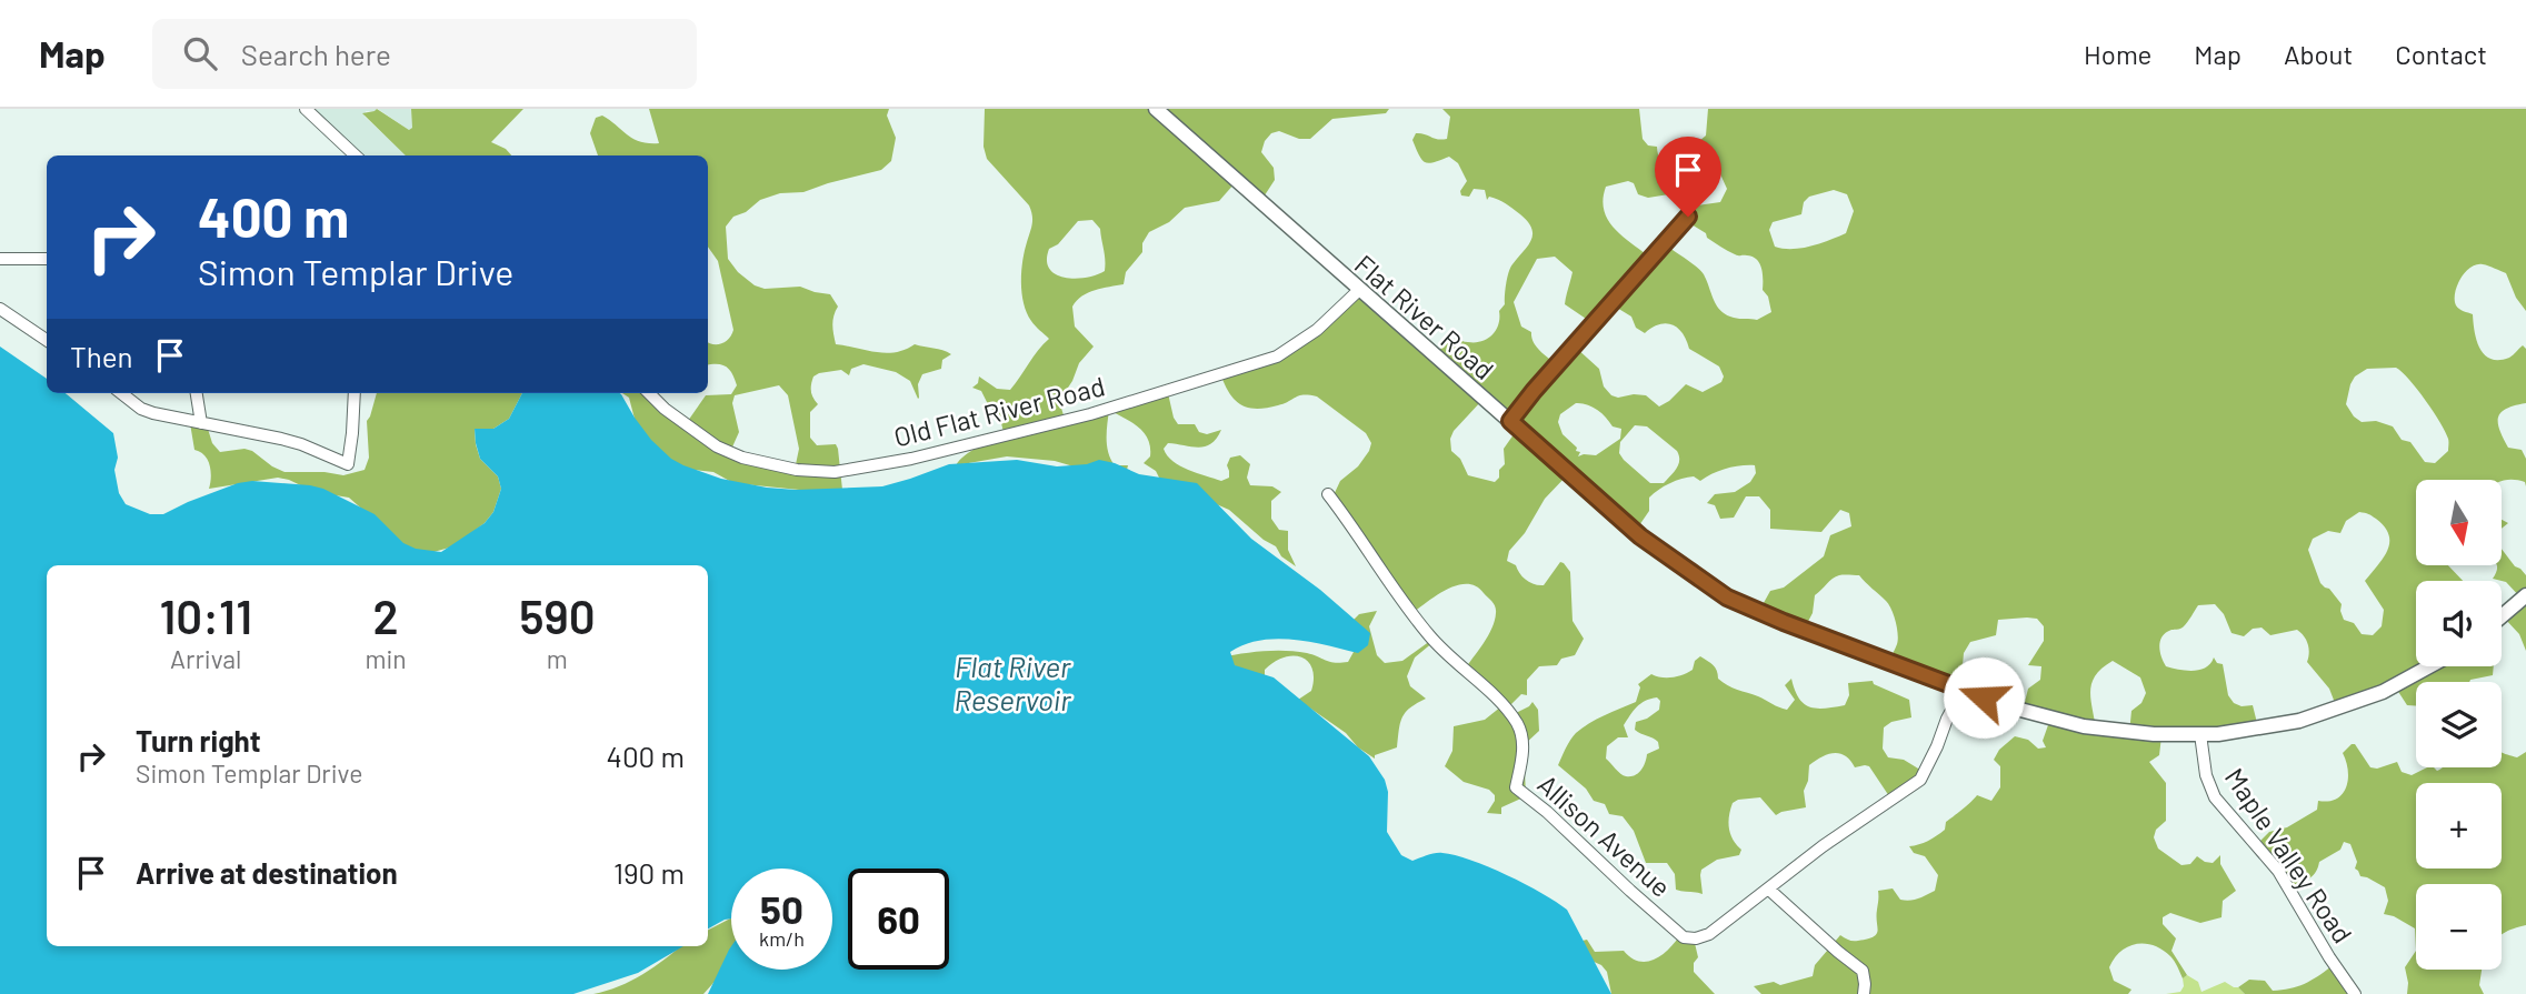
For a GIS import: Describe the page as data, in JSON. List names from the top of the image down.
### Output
{
  "streets": {
    "main road": ["Flat River Road"],
    "street": ["Old Flat River Road", "Allison Avenue", "Maple Valley Road"]
  },
  "crossings": [
    ["Flat River Road", "Old Flat River Road"],
    ["Flat River Road", "Maple Valley Road"]
  ],
  "water": ["Flat River Reservoir"],
  "north": "bottom",
  "page": {
    "header": "Map",
    "search": "Search here",
    "nav": [
      "Home",
      "Map",
      "About",
      "Contact"
    ],
    "turn": ["400 m", "Simon Templar Drive"],
    "then": "Then",
    "map_buttons": ["+", "−"],
    "eta": [
      "10:11",
      "Arrival",
      "2",
      "min",
      "590",
      "m"
    ],
    "list": [
      {
        "name": "Turn right",
        "note": "Simon Templar Drive",
        "value": "400 m"
      },
      {
        "name": "Arrive at destination",
        "value": "190 m"
      }
    ],
    "speed": "50 km/h",
    "limit": "60"
  }
}
